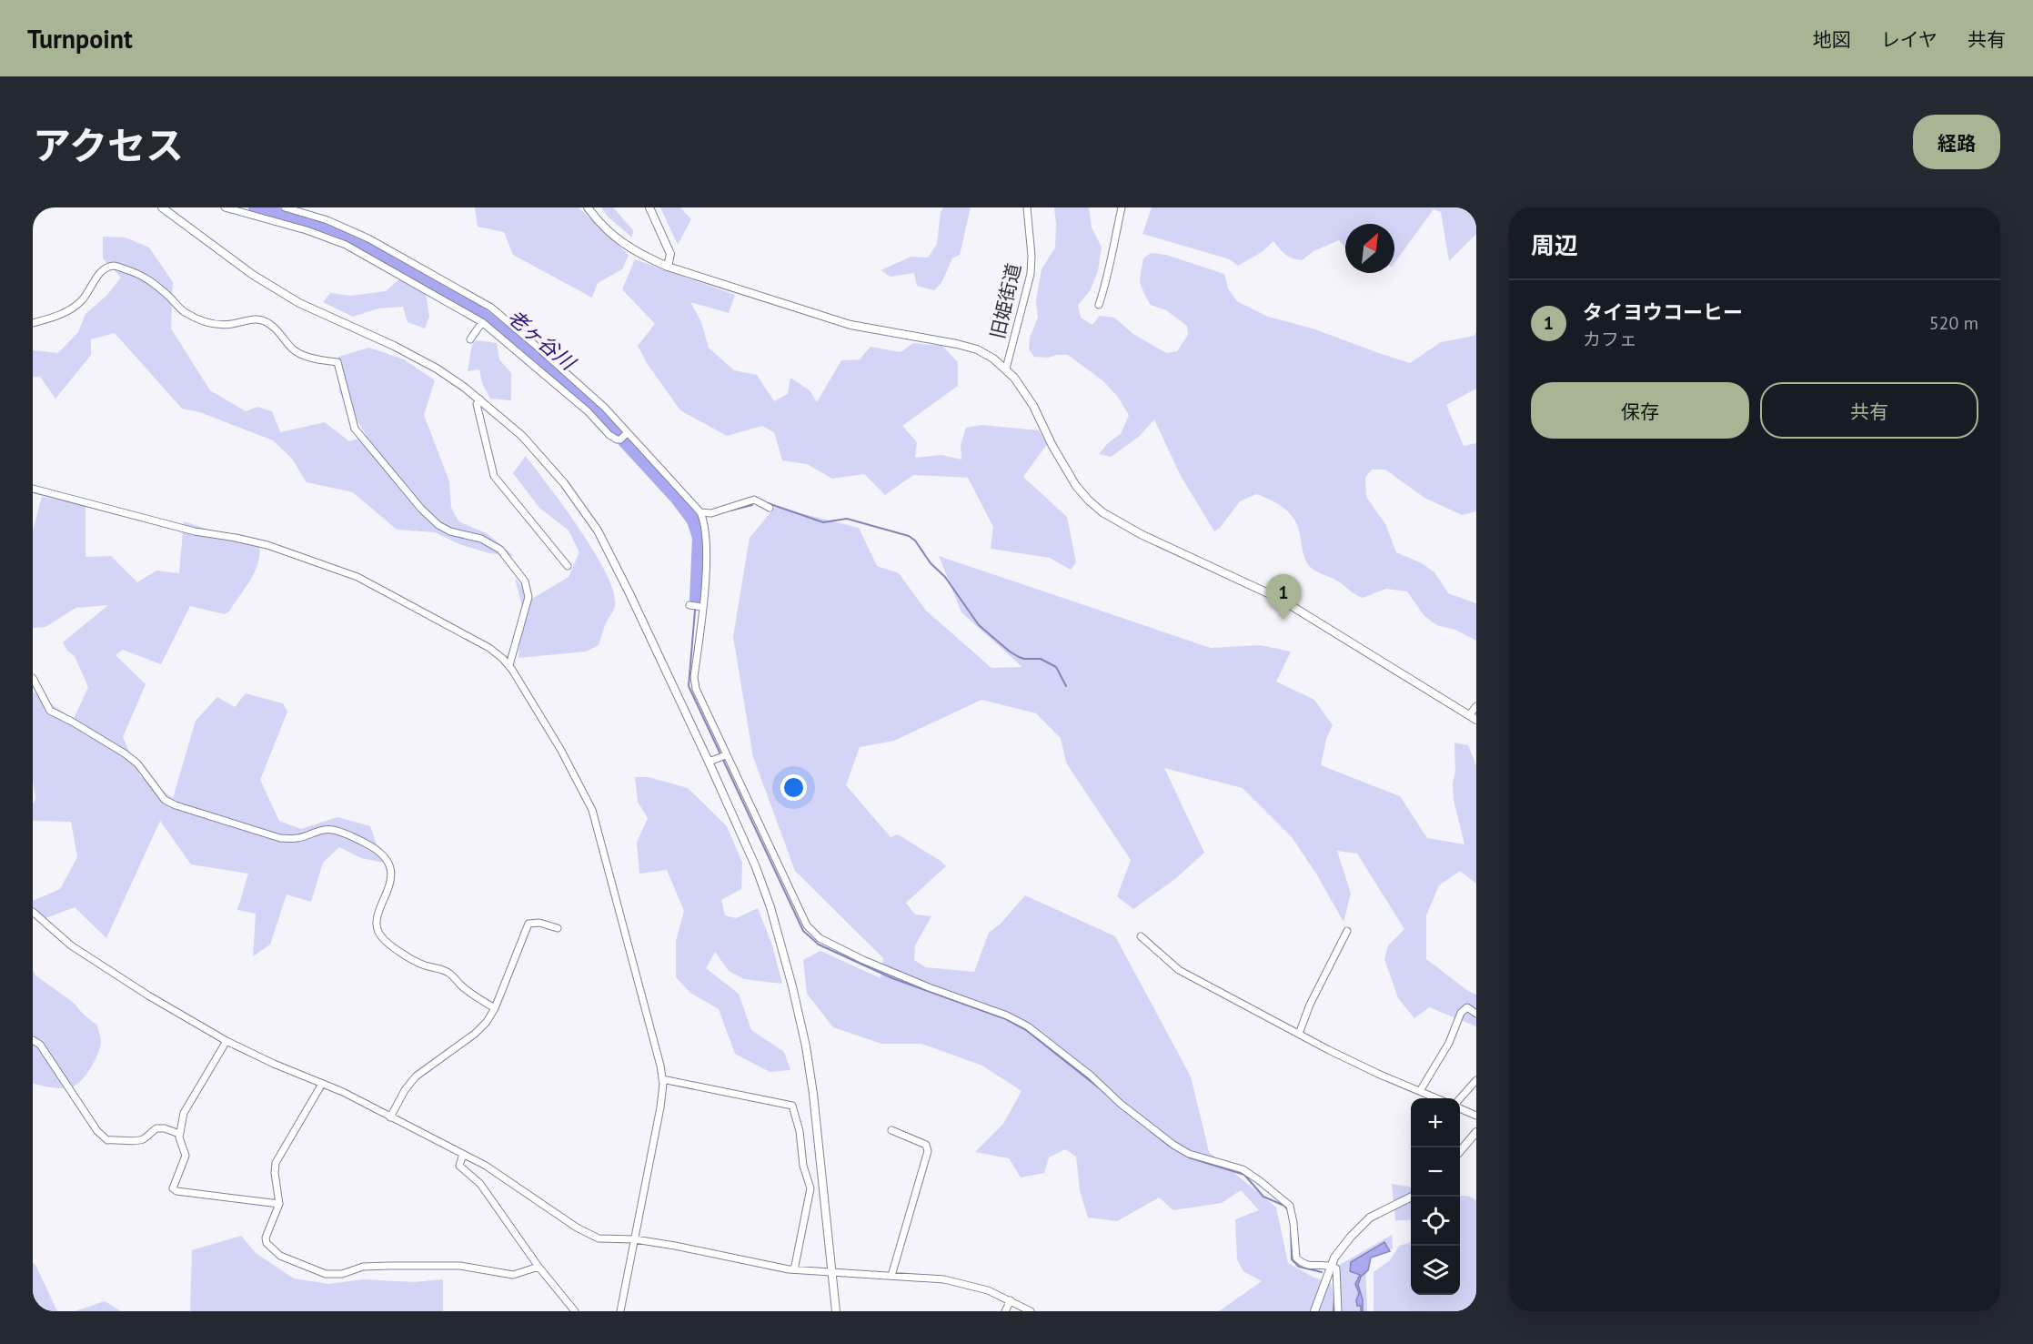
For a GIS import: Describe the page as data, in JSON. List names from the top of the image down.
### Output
{
  "streets": {
    "street": ["旧姫街道"]
  },
  "water": ["老ヶ谷川"],
  "north": "top right",
  "page": {
    "header": "Turnpoint",
    "nav": ["地図", "レイヤ", "共有"],
    "title": "アクセス",
    "buttons": [
      "経路",
      ["保存", "共有"]
    ],
    "heading": "周辺",
    "list": [
      {
        "mark": "1",
        "name": "タイヨウコーヒー",
        "note": "カフェ",
        "value": "520 m"
      }
    ],
    "pins": "1",
    "map_buttons": ["+", "−"]
  }
}
